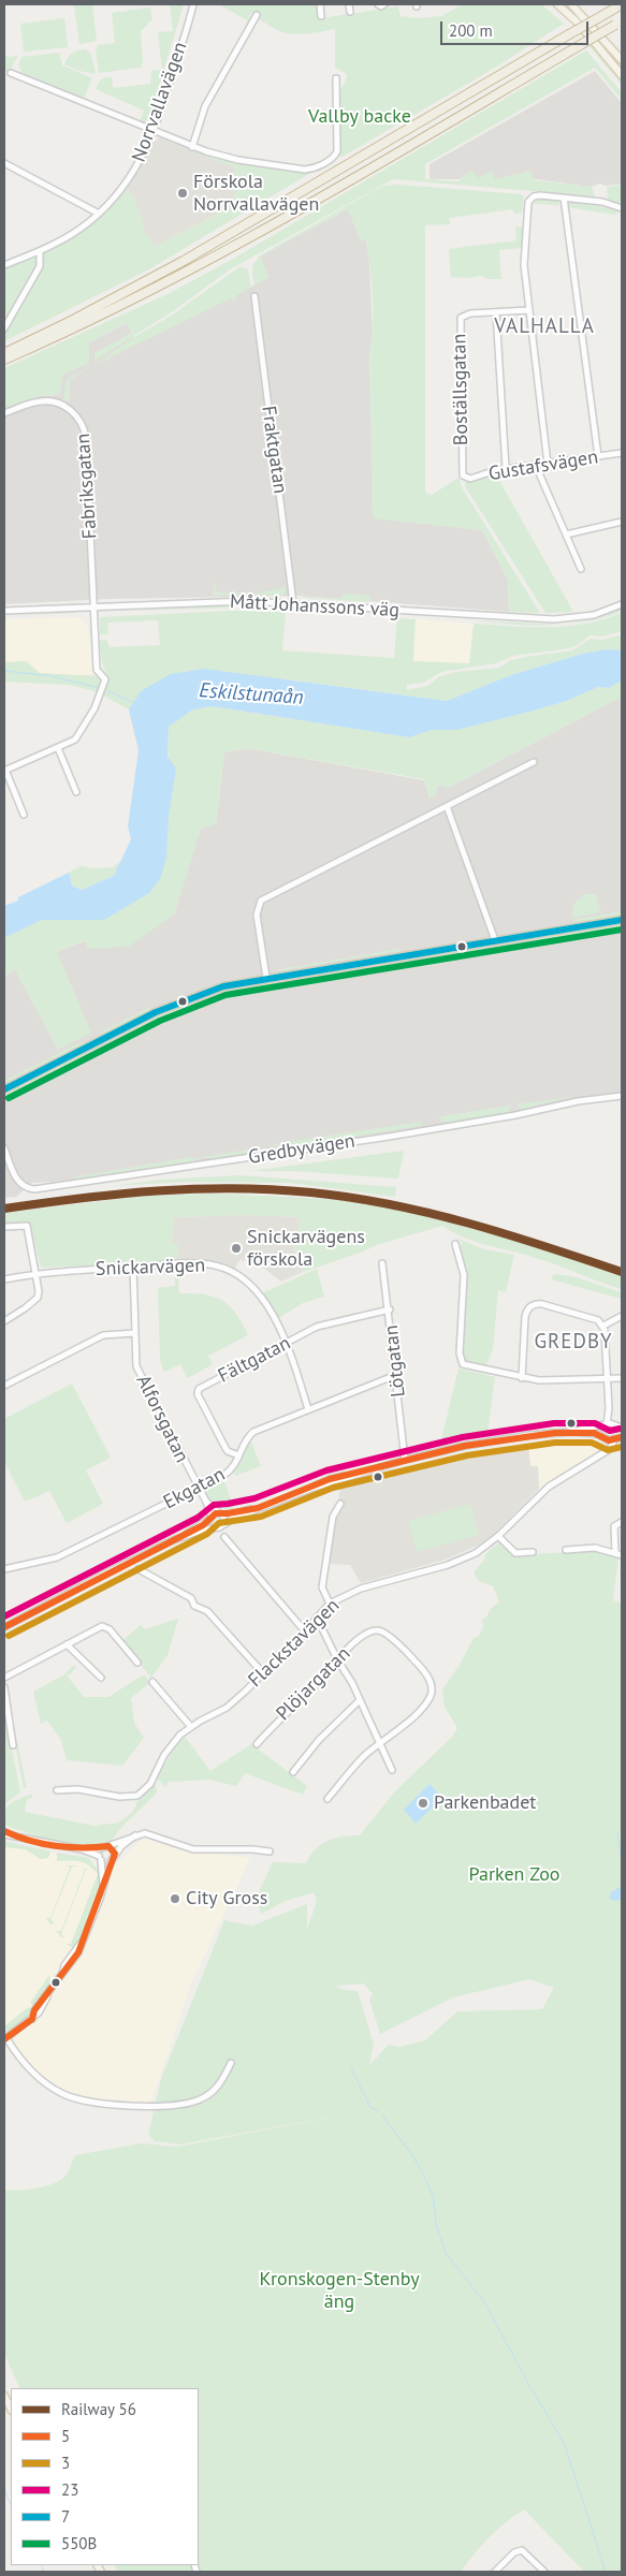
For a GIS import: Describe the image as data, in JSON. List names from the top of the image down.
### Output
{
  "streets": {
    "street": [
      "Norrvallavägen",
      "Boställsgatan",
      "Fraktgatan",
      "Gustafsvägen",
      "Fabriksgatan",
      "Mått Johanssons väg",
      "Gredbyvägen",
      "Snickarvägen",
      "Fältgatan",
      "Lötgatan",
      "Alforsgatan",
      "Ekgatan",
      "Flackstavägen",
      "Plöjargatan"
    ]
  },
  "crossings": [
    ["Boställsgatan", "Gustafsvägen"],
    ["Fraktgatan", "Mått Johanssons väg"],
    ["Fabriksgatan", "Mått Johanssons väg"],
    ["Snickarvägen", "Fältgatan"],
    ["Snickarvägen", "Alforsgatan"],
    ["Snickarvägen", "Ekgatan"],
    ["Fältgatan", "Lötgatan"],
    ["Fältgatan", "Ekgatan"],
    ["Lötgatan", "Ekgatan"],
    ["Alforsgatan", "Ekgatan"]
  ],
  "districts": ["VALHALLA", "GREDBY"],
  "water": ["Eskilstunaån"],
  "parks": ["Vallby backe", "Parken Zoo", "Kronskogen-Stenby äng"],
  "places": [
    "Förskola Norrvallavägen",
    "Snickarvägens förskola",
    "Parkenbadet",
    "City Gross"
  ],
  "lines": [
    "transit line 7",
    "transit line 550B",
    "rail line 56",
    "transit line 23",
    "transit line 5",
    "transit line 3"
  ],
  "legend": [
    "Railway 56",
    "5",
    "3",
    "23",
    "7",
    "550B"
  ],
  "scale_bar": "200 m"
}
